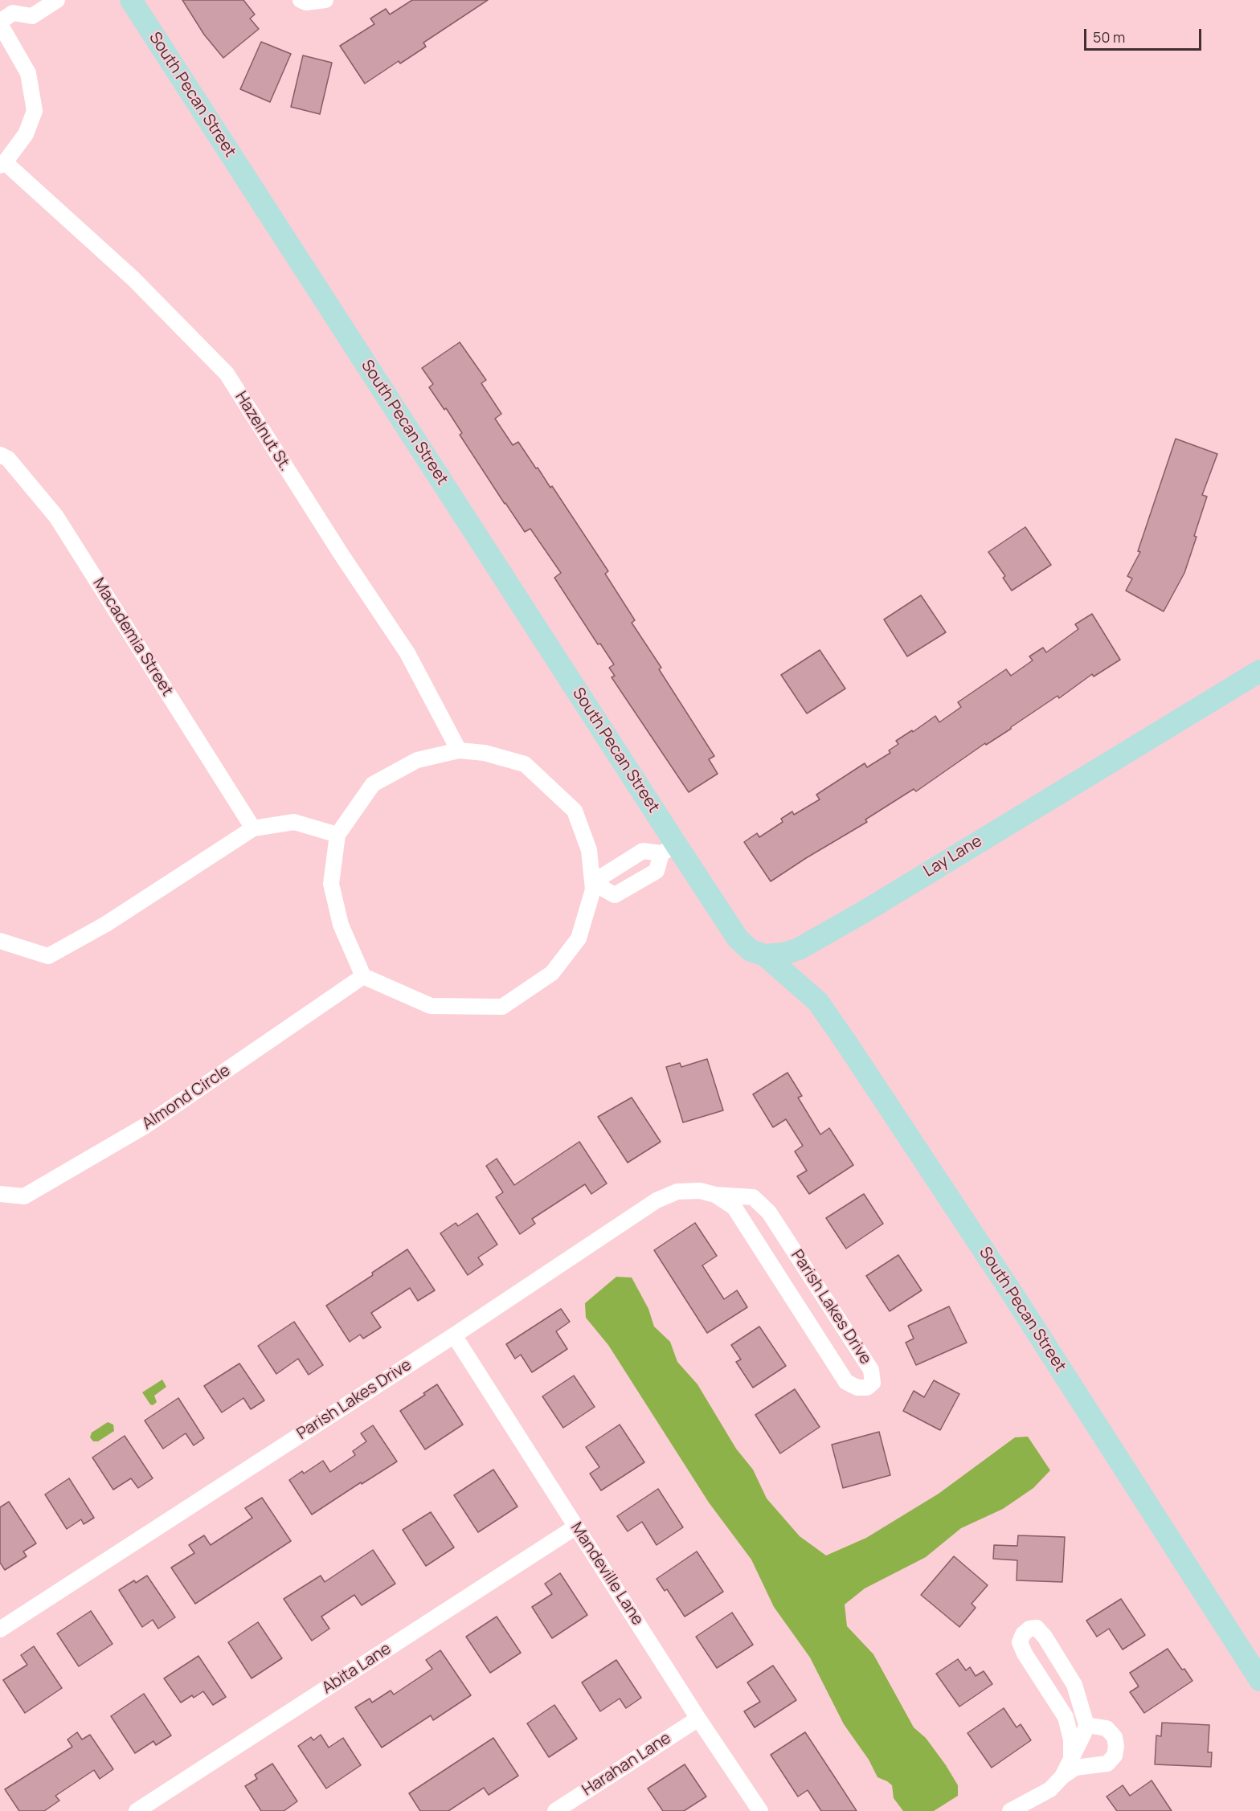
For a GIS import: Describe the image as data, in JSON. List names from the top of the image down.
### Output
{
  "streets": {
    "street": [
      "South Pecan Street",
      "Hazelnut St.",
      "Macademia Street",
      "Lay Lane",
      "Almond Circle",
      "Parish Lakes Drive",
      "Mandeville Lane",
      "Abita Lane",
      "Harahan Lane"
    ]
  },
  "crossings": [
    ["South Pecan Street", "Lay Lane"],
    ["Parish Lakes Drive", "Mandeville Lane"],
    ["Mandeville Lane", "Abita Lane"],
    ["Mandeville Lane", "Harahan Lane"]
  ],
  "scale_bar": "50 m"
}
